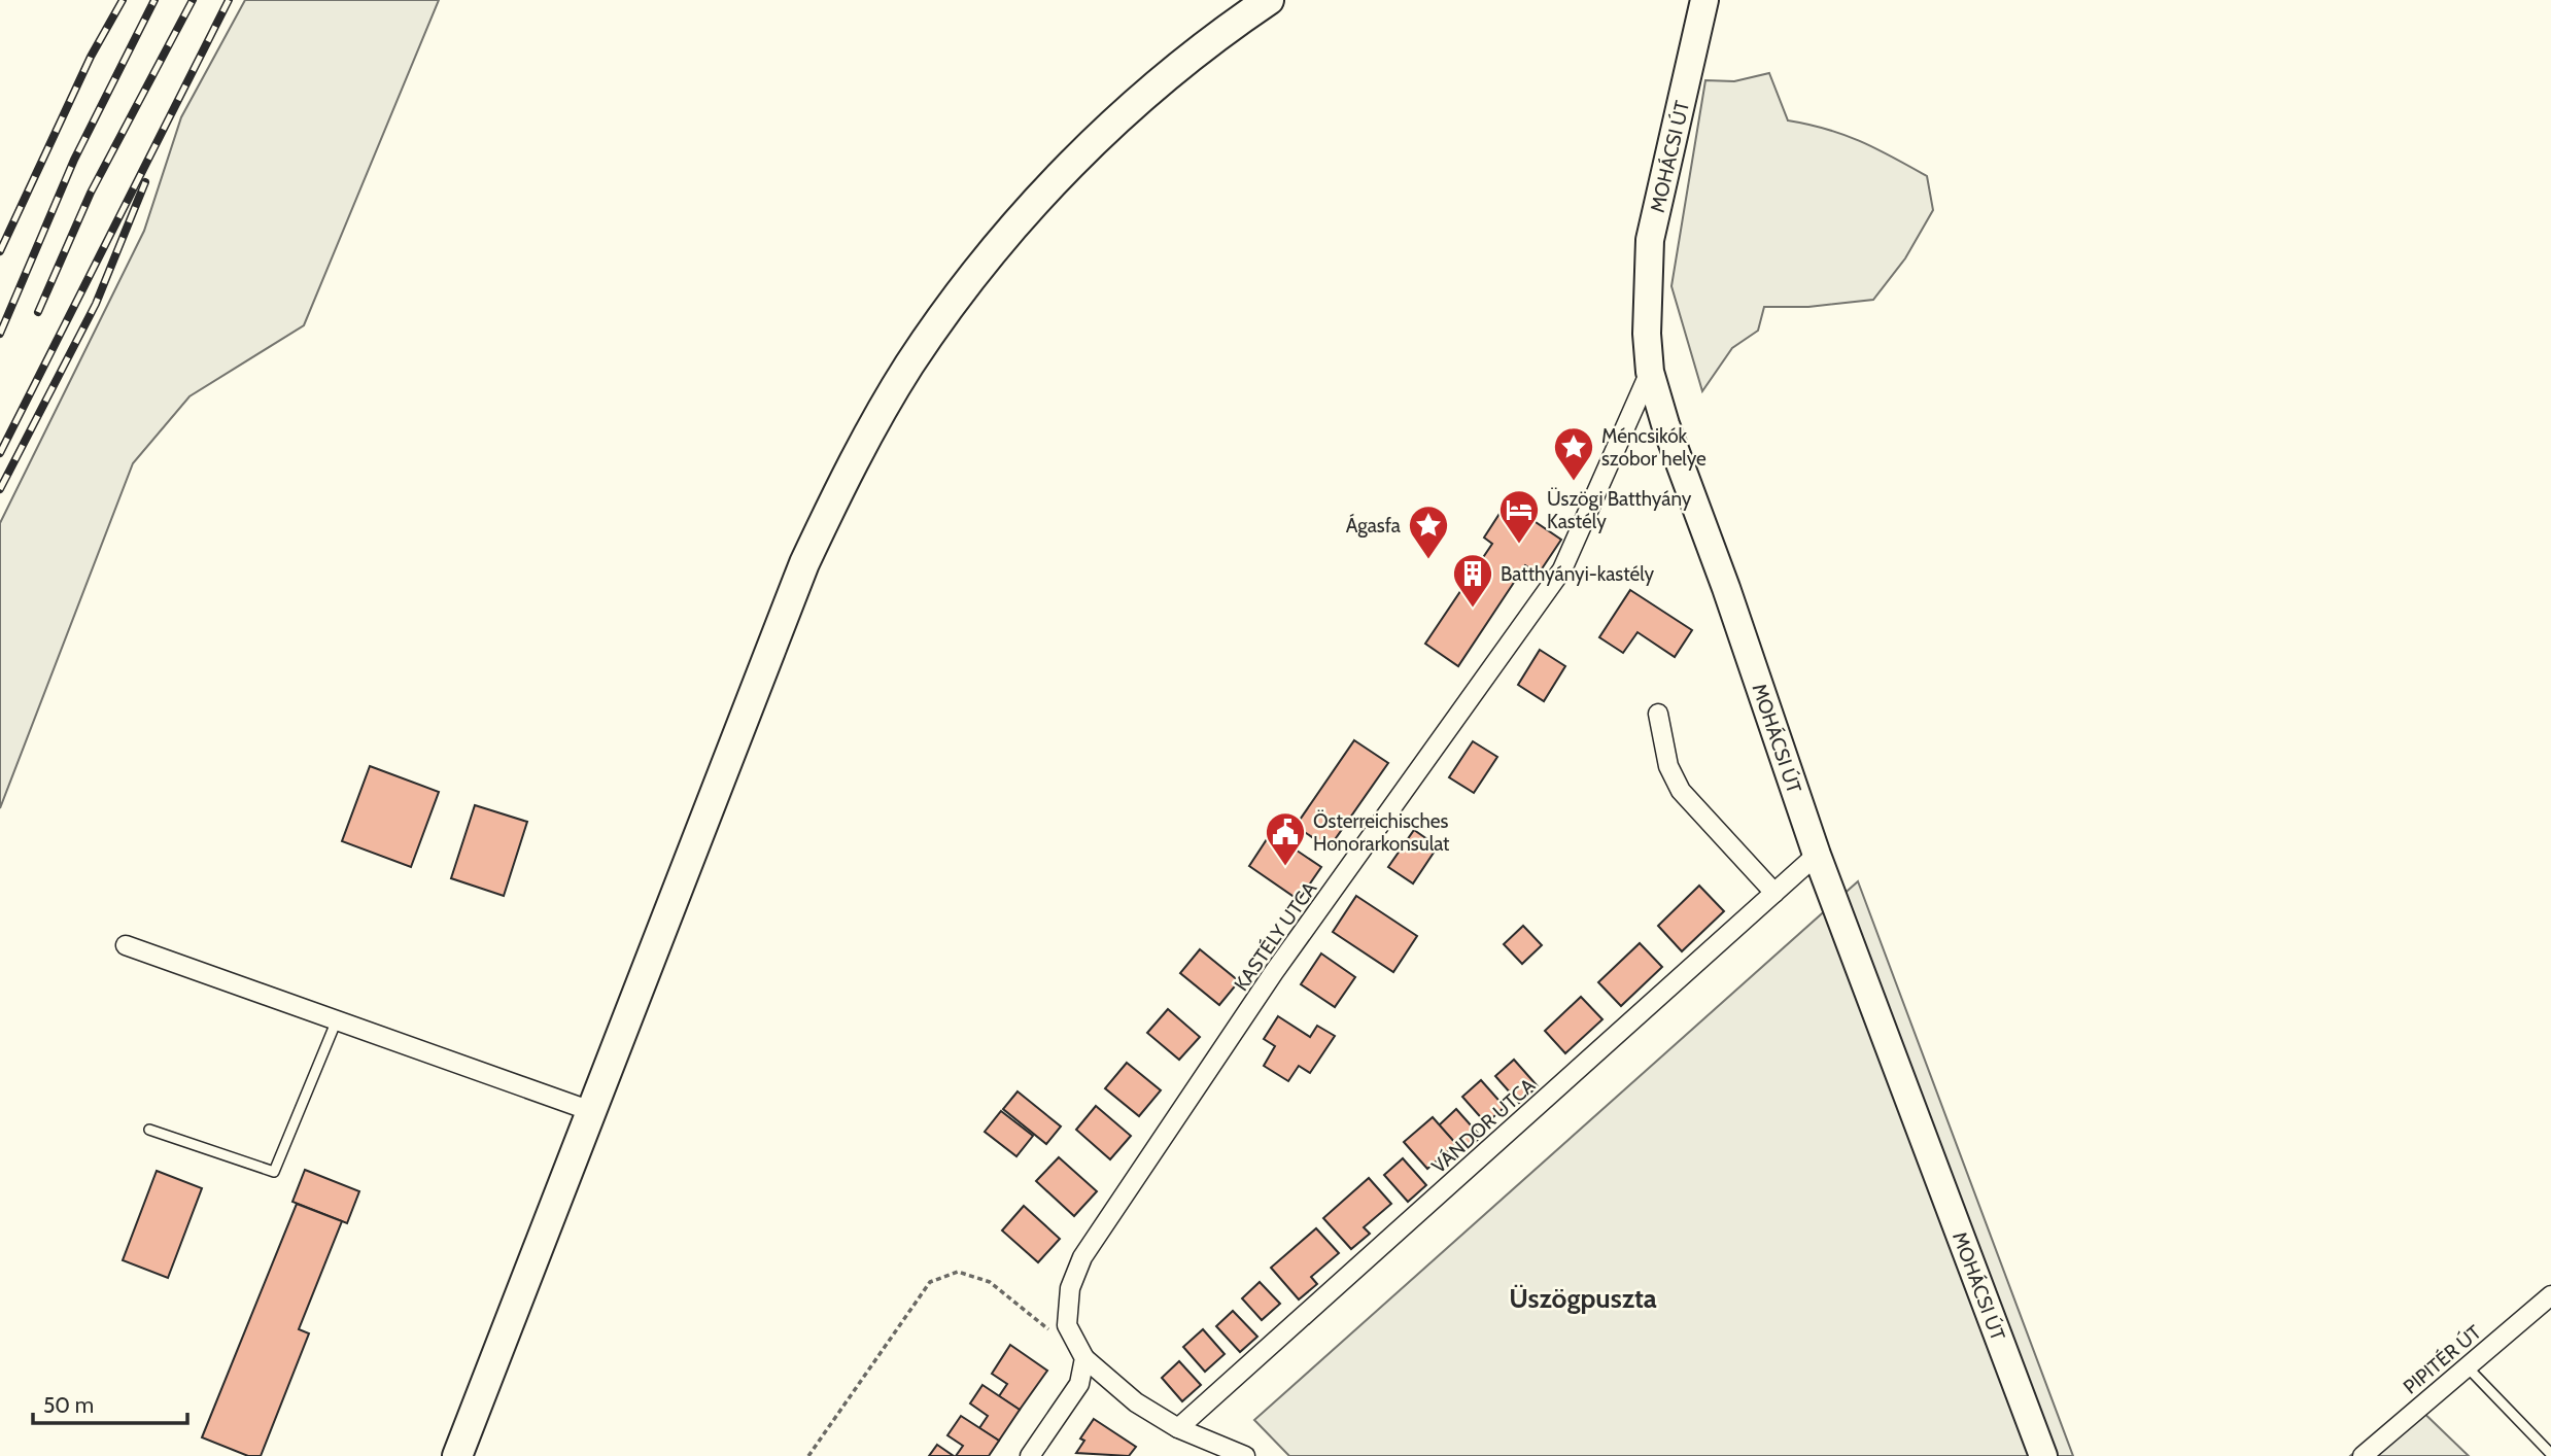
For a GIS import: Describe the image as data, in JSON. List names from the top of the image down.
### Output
{
  "streets": {
    "main road": ["MOHÁCSI ÚT"],
    "street": ["KASTÉLY UTCA", "VÁNDOR UTCA", "PIPITÉR ÚT"]
  },
  "crossings": [
    ["MOHÁCSI ÚT", "KASTÉLY UTCA"],
    ["MOHÁCSI ÚT", "VÁNDOR UTCA"]
  ],
  "districts": ["Üszögpuszta"],
  "places": {
    "place": ["Méncsikók szobor helye", "Ágasfa"],
    "hotel": ["Üszögi Batthyány Kastély"],
    "building": ["Batthyányi-kastély"],
    "public building": ["Österreichisches Honorarkonsulat"]
  },
  "scale_bar": "50 m"
}
